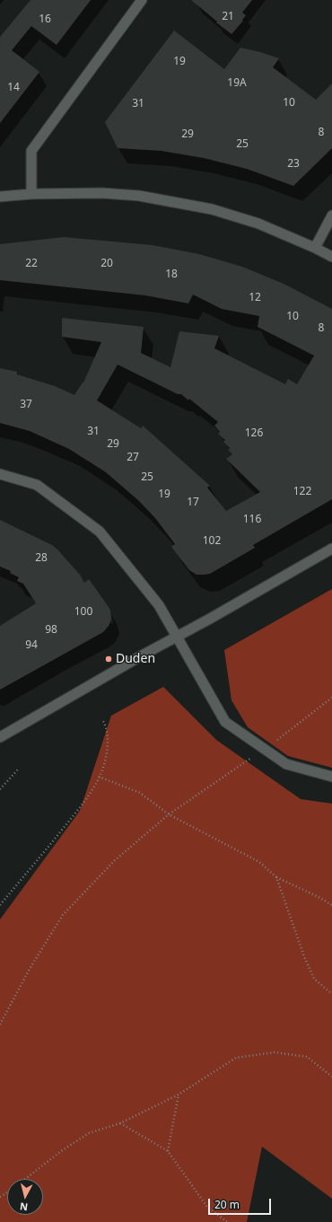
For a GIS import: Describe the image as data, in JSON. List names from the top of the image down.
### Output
{
  "places": ["Duden"],
  "house_numbers": [
    "21",
    "16",
    "19",
    "19A",
    "14",
    "10",
    "31",
    "8",
    "29",
    "25",
    "23",
    "22",
    "20",
    "18",
    "12",
    "10",
    "8",
    "37",
    "31",
    "126",
    "29",
    "27",
    "25",
    "122",
    "19",
    "17",
    "116",
    "102",
    "28",
    "100",
    "98",
    "94"
  ],
  "scale_bar": "20 m",
  "north": "bottom"
}
